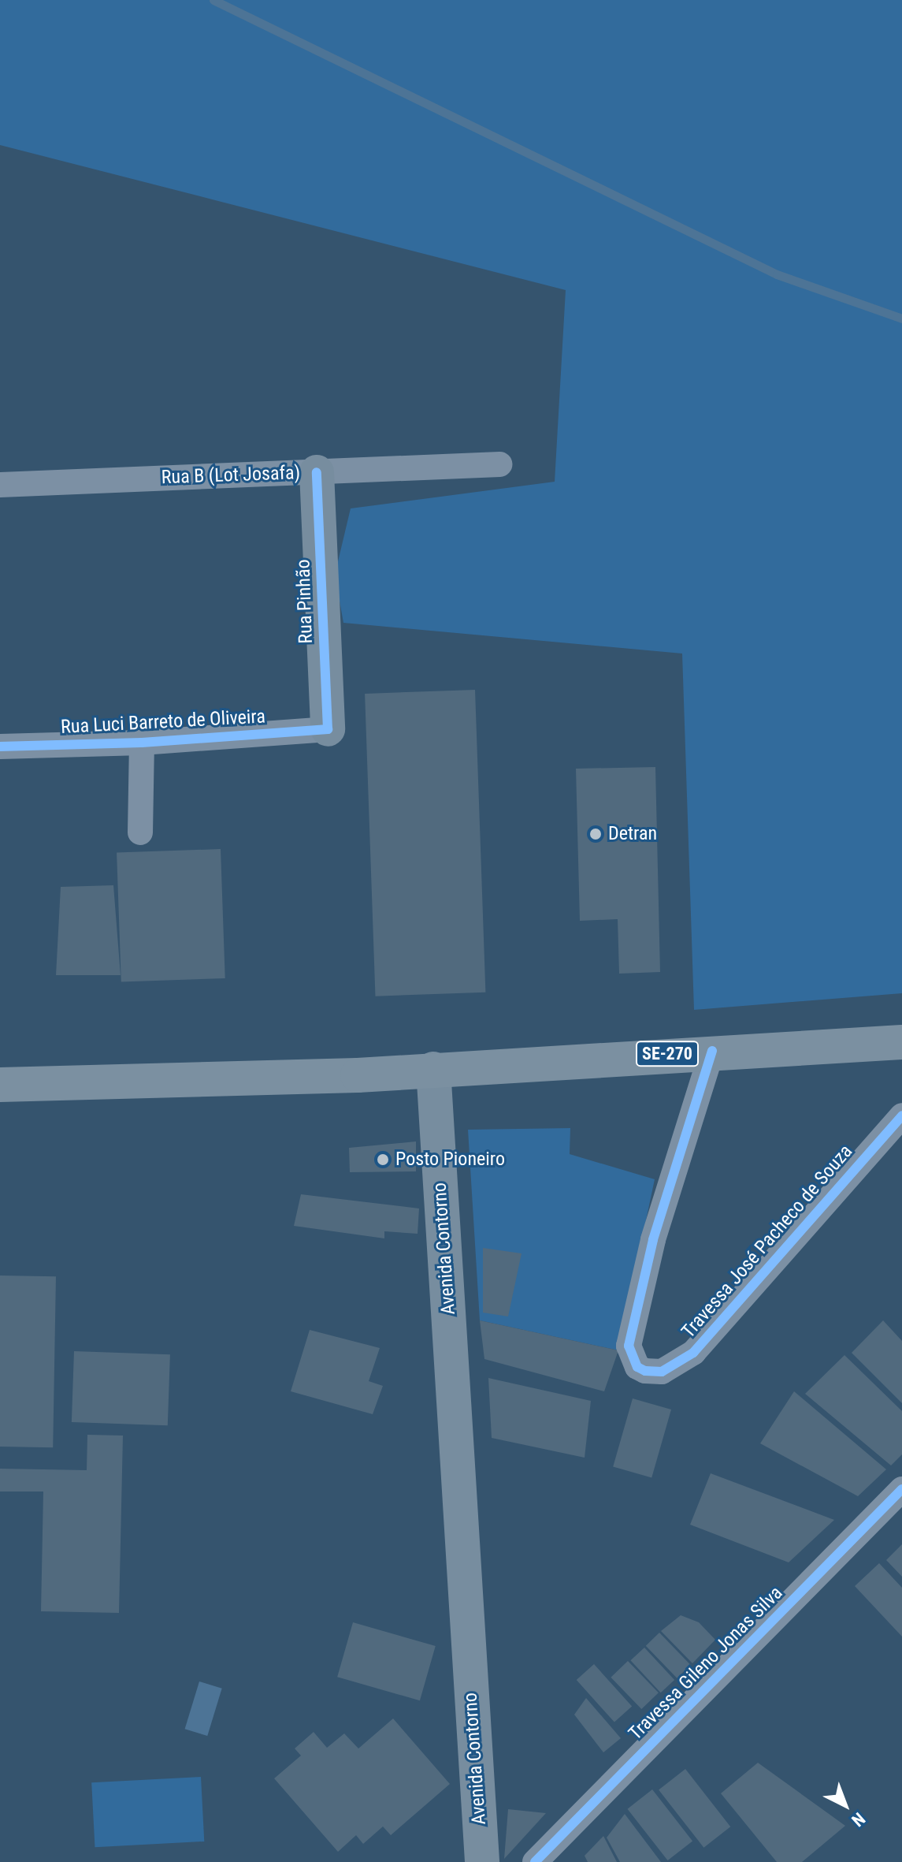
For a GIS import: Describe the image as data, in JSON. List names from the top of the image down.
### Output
{
  "streets": {
    "main road": ["Rua Pinhão", "SE-270", "Avenida Contorno"],
    "street": [
      "Rua B (Lot Josafa)",
      "Rua Luci Barreto de Oliveira",
      "Travessa José Pacheco de Souza",
      "Travessa Gileno Jonas Silva"
    ]
  },
  "crossings": [
    ["Rua B (Lot Josafa)", "Rua Pinhão"],
    ["Rua Pinhão", "Rua Luci Barreto de Oliveira"],
    ["SE-270", "Travessa José Pacheco de Souza"],
    ["SE-270", "Avenida Contorno"]
  ],
  "places": ["Detran", "Posto Pioneiro"],
  "north": "bottom right"
}
